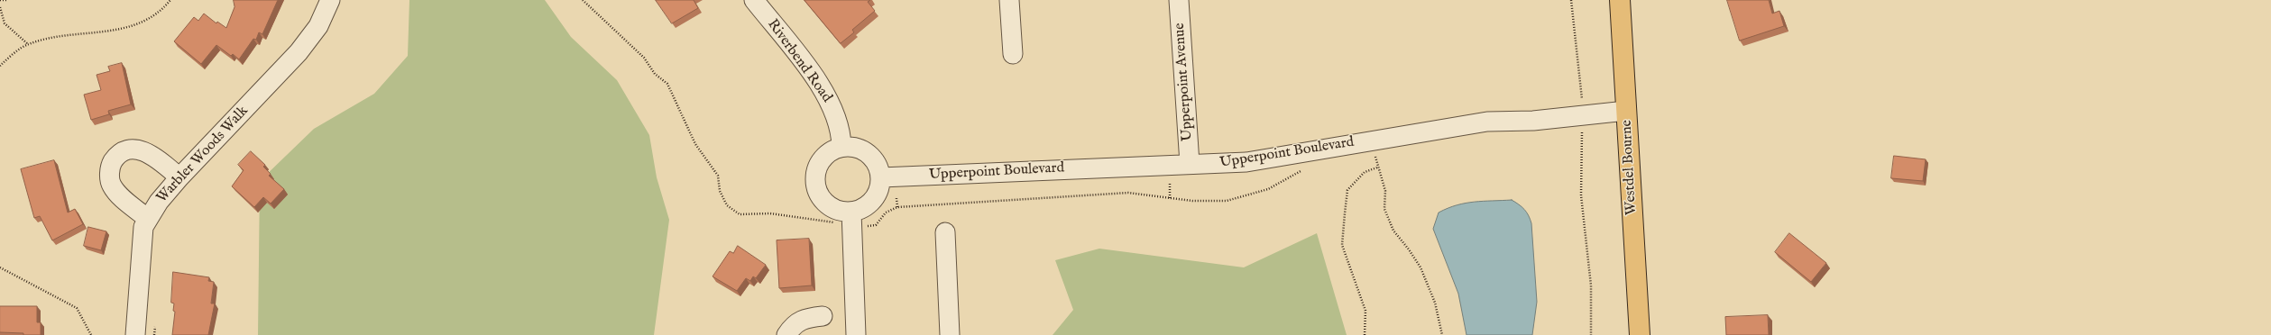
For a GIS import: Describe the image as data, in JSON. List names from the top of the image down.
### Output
{
  "streets": {
    "main road": ["Westdel Bourne"],
    "street": [
      "Riverbend Road",
      "Upperpoint Avenue",
      "Upperpoint Boulevard",
      "Warbler Woods Walk"
    ]
  },
  "crossings": [
    ["Riverbend Road", "Upperpoint Boulevard"],
    ["Upperpoint Avenue", "Upperpoint Boulevard"],
    ["Upperpoint Boulevard", "Westdel Bourne"]
  ]
}
